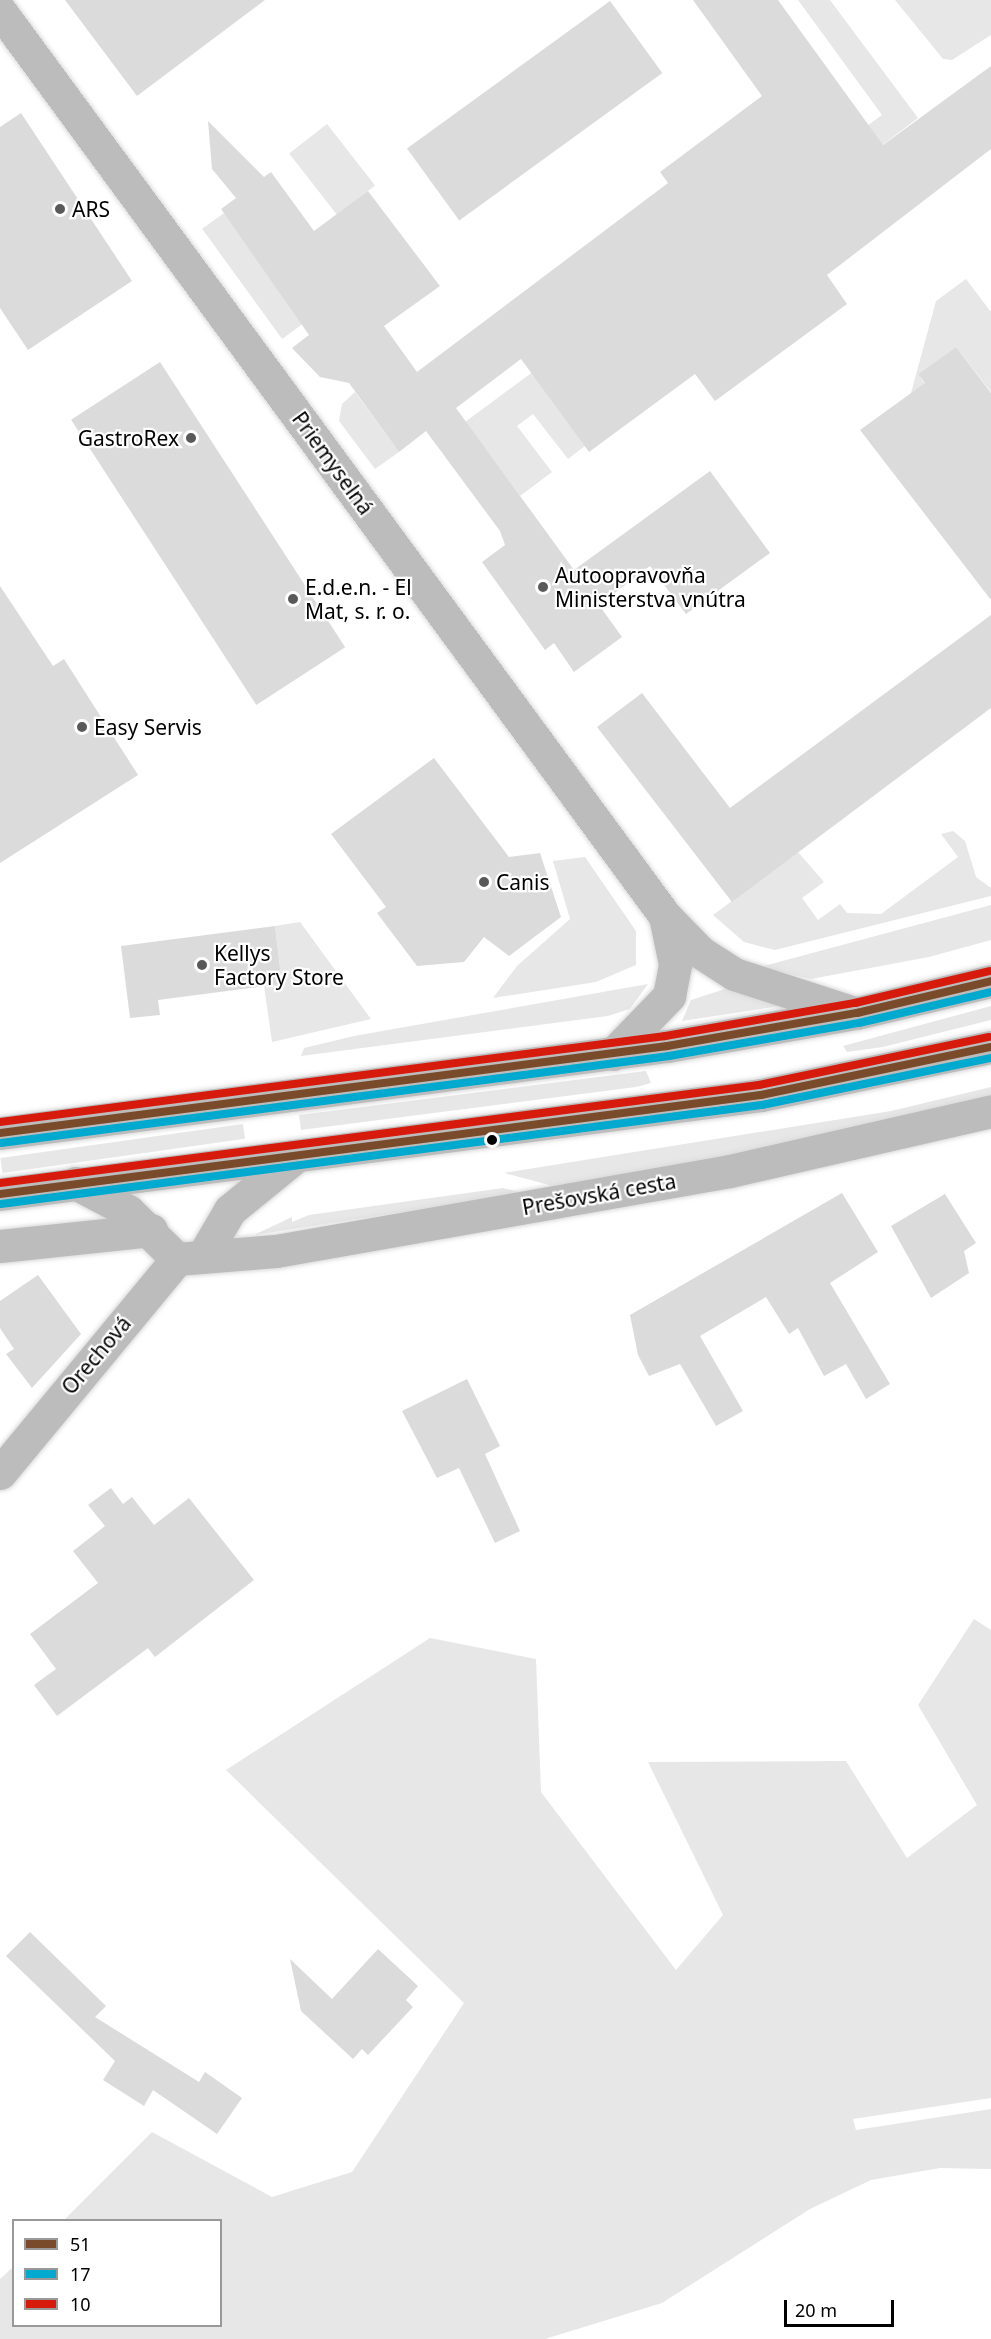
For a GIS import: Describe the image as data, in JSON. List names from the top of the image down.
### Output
{
  "streets": {
    "main road": ["Priemyselná", "Prešovská cesta", "Orechová"]
  },
  "crossings": [
    ["Prešovská cesta", "Orechová"]
  ],
  "places": [
    "ARS",
    "GastroRex",
    "Autoopravovňa Ministerstva vnútra",
    "E.d.e.n. - El Mat, s. r. o.",
    "Easy Servis",
    "Canis",
    "Kellys Factory Store"
  ],
  "lines": ["transit line 10", "transit line 51", "transit line 17"],
  "legend": ["51", "17", "10"],
  "scale_bar": "20 m"
}
